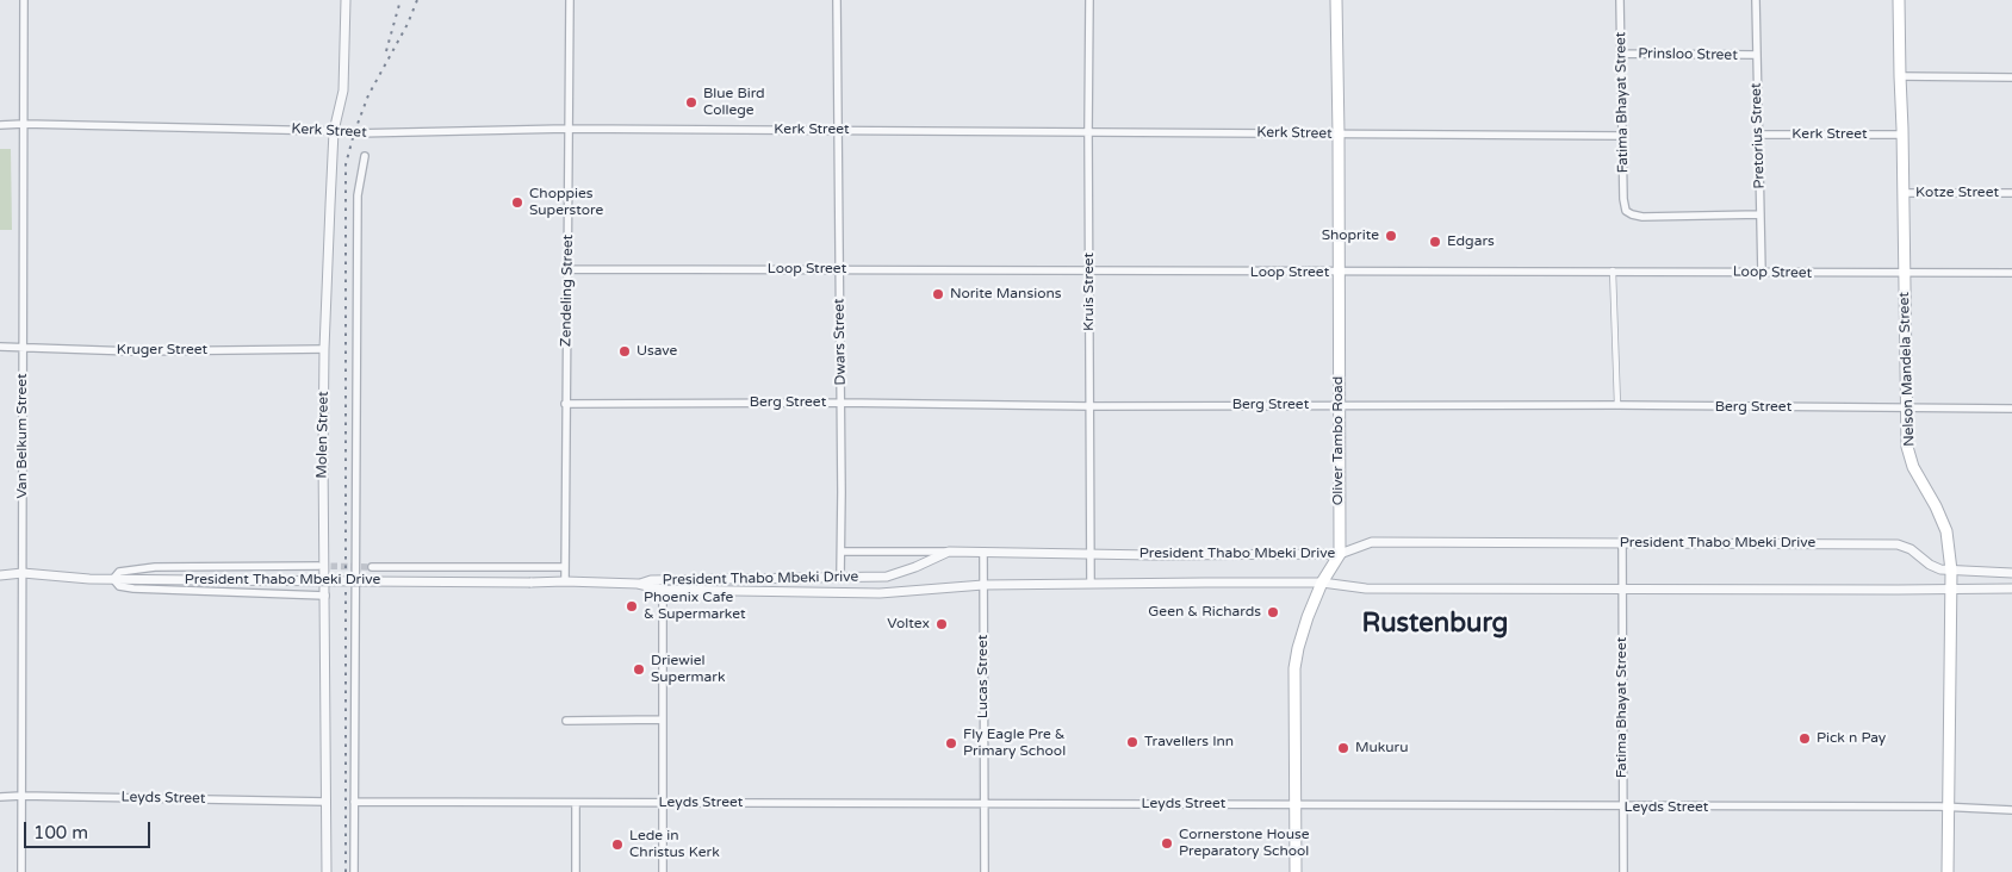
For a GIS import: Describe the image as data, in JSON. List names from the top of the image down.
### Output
{
  "streets": {
    "main road": ["Nelson Mandela Street", "Oliver Tambo Road"],
    "street": [
      "Prinsloo Street",
      "Fatima Bhayat Street",
      "Kerk Street",
      "Pretorius Street",
      "Kotze Street",
      "Loop Street",
      "Zendeling Street",
      "Kruis Street",
      "Dwars Street",
      "Kruger Street",
      "Berg Street",
      "Molen Street",
      "Van Belkum Street",
      "President Thabo Mbeki Drive",
      "Lucas Street",
      "Leyds Street"
    ]
  },
  "crossings": [
    ["Prinsloo Street", "Fatima Bhayat Street"],
    ["Prinsloo Street", "Pretorius Street"],
    ["Fatima Bhayat Street", "Kerk Street"],
    ["Fatima Bhayat Street", "Pretorius Street"],
    ["Fatima Bhayat Street", "President Thabo Mbeki Drive"],
    ["Fatima Bhayat Street", "Leyds Street"],
    ["Kerk Street", "Pretorius Street"],
    ["Kerk Street", "Zendeling Street"],
    ["Kerk Street", "Kruis Street"],
    ["Kerk Street", "Dwars Street"],
    ["Kerk Street", "Nelson Mandela Street"],
    ["Kerk Street", "Molen Street"],
    ["Kerk Street", "Van Belkum Street"],
    ["Kerk Street", "Oliver Tambo Road"],
    ["Pretorius Street", "Loop Street"],
    ["Kotze Street", "Nelson Mandela Street"],
    ["Loop Street", "Zendeling Street"],
    ["Loop Street", "Kruis Street"],
    ["Loop Street", "Dwars Street"],
    ["Loop Street", "Nelson Mandela Street"],
    ["Loop Street", "Oliver Tambo Road"],
    ["Zendeling Street", "Berg Street"],
    ["Zendeling Street", "President Thabo Mbeki Drive"],
    ["Kruis Street", "Berg Street"],
    ["Kruis Street", "President Thabo Mbeki Drive"],
    ["Dwars Street", "Berg Street"],
    ["Dwars Street", "President Thabo Mbeki Drive"],
    ["Kruger Street", "Molen Street"],
    ["Kruger Street", "Van Belkum Street"],
    ["Nelson Mandela Street", "Berg Street"],
    ["Nelson Mandela Street", "President Thabo Mbeki Drive"],
    ["Nelson Mandela Street", "Leyds Street"],
    ["Berg Street", "Oliver Tambo Road"],
    ["Molen Street", "Leyds Street"],
    ["Van Belkum Street", "President Thabo Mbeki Drive"],
    ["Van Belkum Street", "Leyds Street"],
    ["Oliver Tambo Road", "President Thabo Mbeki Drive"],
    ["President Thabo Mbeki Drive", "Lucas Street"],
    ["Lucas Street", "Leyds Street"]
  ],
  "districts": ["Rustenburg"],
  "places": [
    "Blue Bird College",
    "Choppies Superstore",
    "Shoprite",
    "Edgars",
    "Norite Mansions",
    "Usave",
    "Phoenix Cafe & Supermarket",
    "Geen & Richards",
    "Voltex",
    "Driewiel Supermark",
    "Pick n Pay",
    "Travellers Inn",
    "Fly Eagle Pre & Primary School",
    "Mukuru",
    "Cornerstone House Preparatory School",
    "Lede in Christus Kerk"
  ],
  "scale_bar": "100 m"
}
